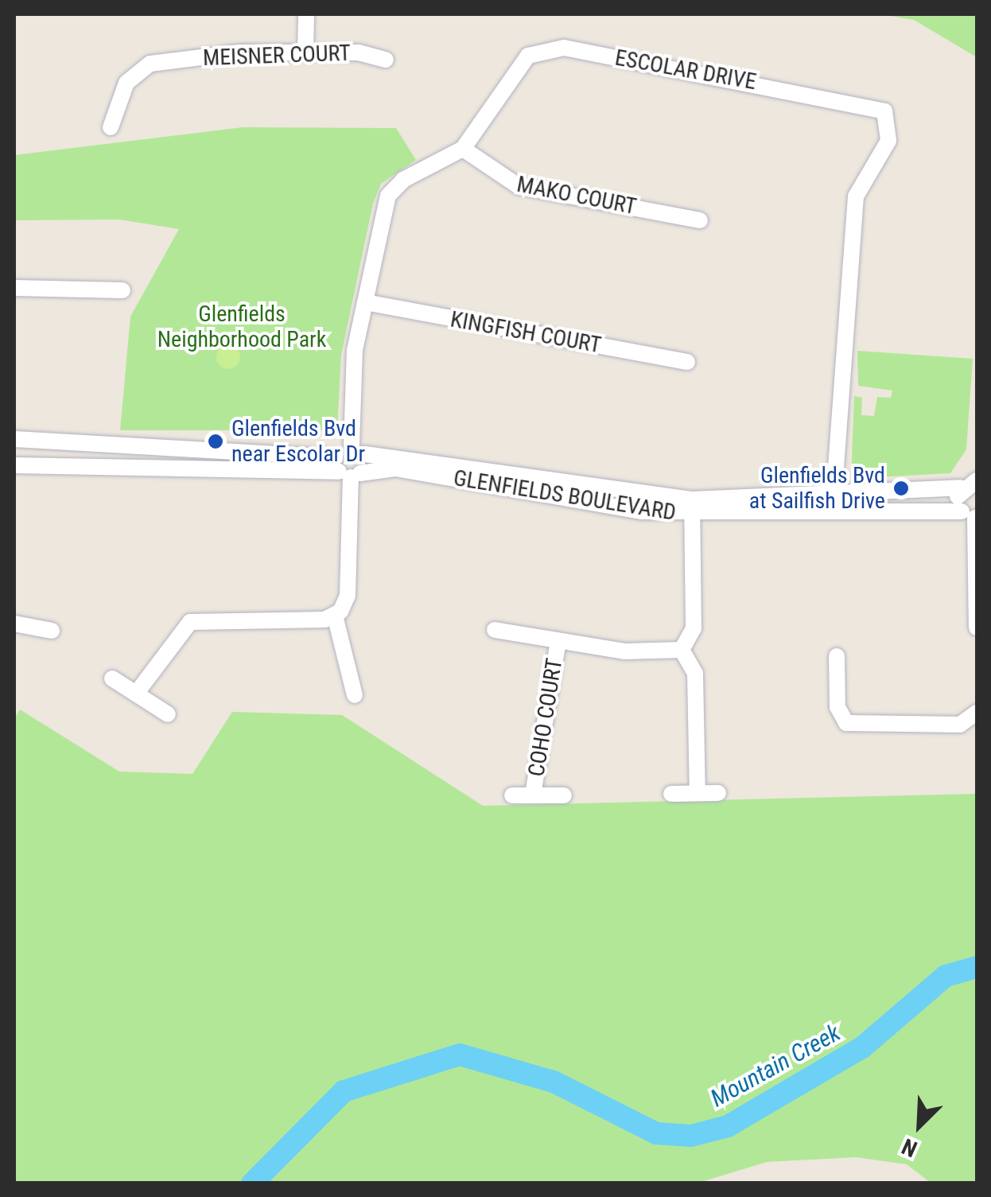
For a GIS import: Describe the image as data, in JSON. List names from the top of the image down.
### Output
{
  "streets": {
    "street": [
      "MEISNER COURT",
      "ESCOLAR DRIVE",
      "MAKO COURT",
      "KINGFISH COURT",
      "GLENFIELDS BOULEVARD",
      "COHO COURT"
    ]
  },
  "crossings": [
    ["ESCOLAR DRIVE", "MAKO COURT"],
    ["ESCOLAR DRIVE", "KINGFISH COURT"],
    ["ESCOLAR DRIVE", "GLENFIELDS BOULEVARD"]
  ],
  "water": ["Mountain Creek"],
  "parks": ["Glenfields Neighborhood Park"],
  "places": ["Glenfields Bvd near Escolar Dr", "Glenfields Bvd at Sailfish Drive"],
  "north": "bottom left"
}
